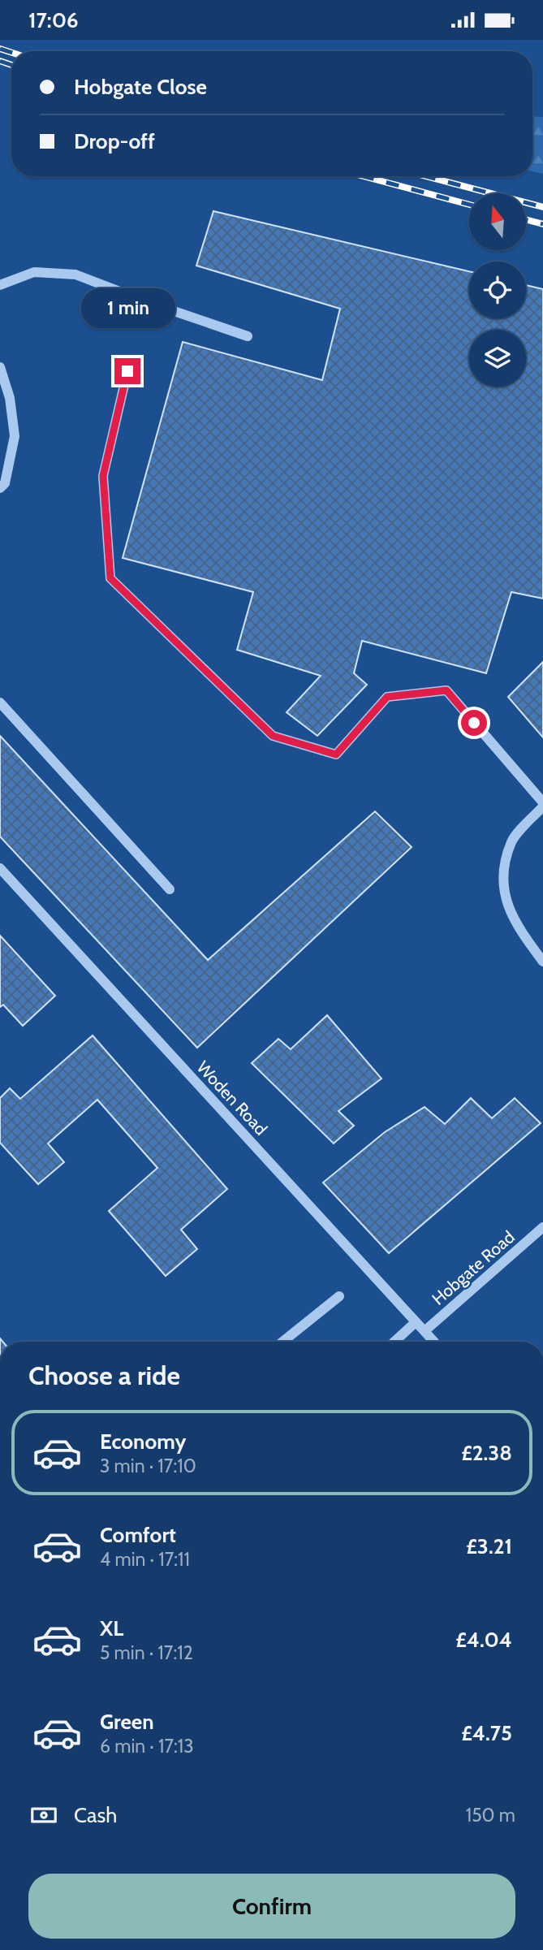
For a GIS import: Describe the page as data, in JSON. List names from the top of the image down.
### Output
{
  "streets": {
    "street": ["Woden Road", "Hobgate Road"]
  },
  "crossings": [
    ["Woden Road", "Hobgate Road"]
  ],
  "north": "top",
  "page": {
    "status": "17:06",
    "banner": ["Hobgate Close", "Drop-off"],
    "bubble": "1 min",
    "heading": "Choose a ride",
    "list": [
      {
        "name": "Economy",
        "note": "3 min · 17:10",
        "value": "£2.38"
      },
      {
        "name": "Comfort",
        "note": "4 min · 17:11",
        "value": "£3.21"
      },
      {
        "name": "XL",
        "note": "5 min · 17:12",
        "value": "£4.04"
      },
      {
        "name": "Green",
        "note": "6 min · 17:13",
        "value": "£4.75"
      }
    ],
    "pay": ["Cash", "150 m"],
    "buttons": "Confirm"
  }
}
